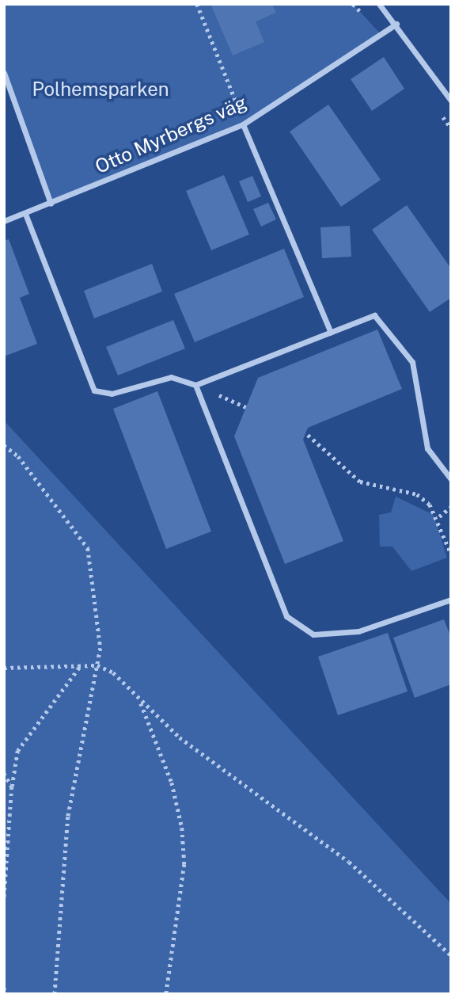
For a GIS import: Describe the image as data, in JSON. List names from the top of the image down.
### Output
{
  "streets": {
    "street": ["Otto Myrbergs väg"]
  },
  "parks": ["Polhemsparken"]
}
